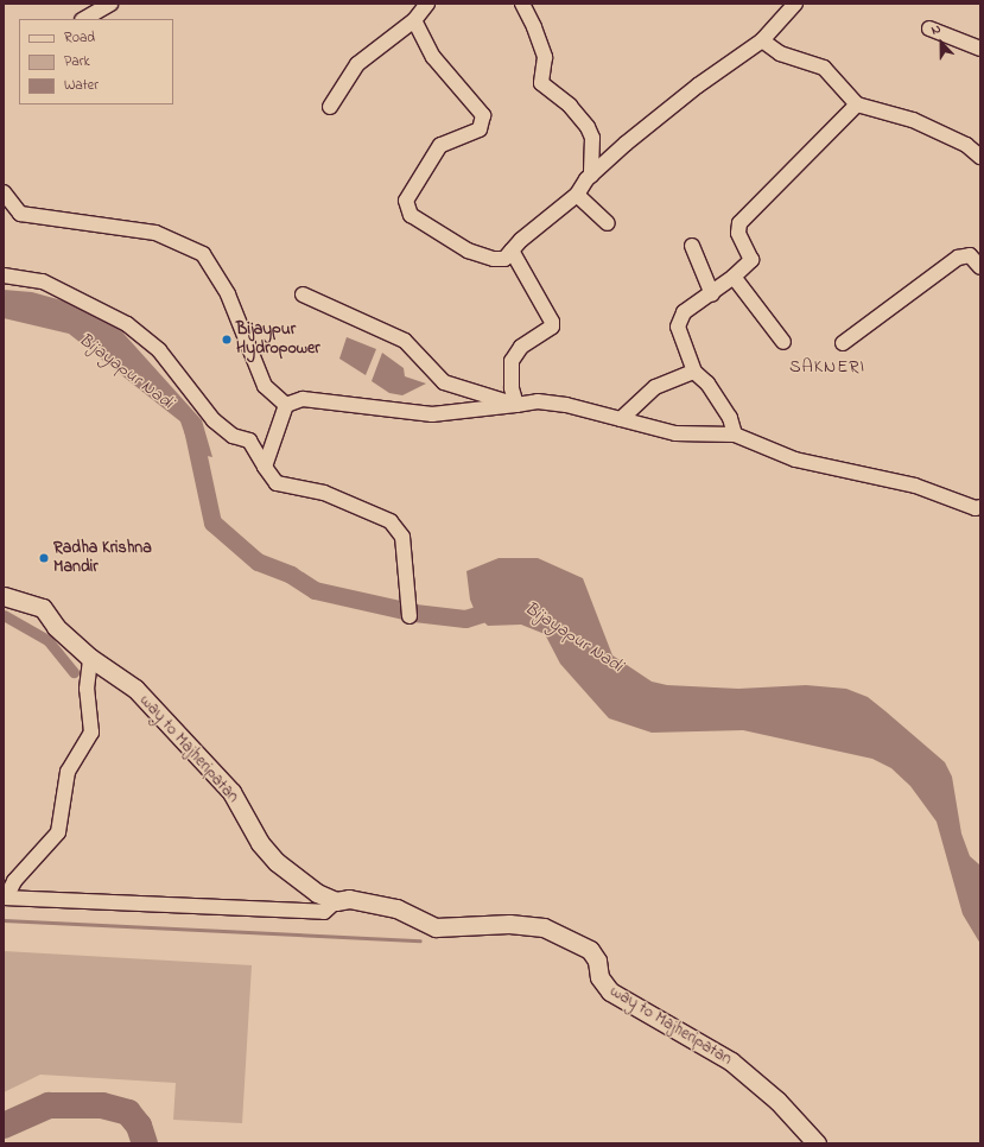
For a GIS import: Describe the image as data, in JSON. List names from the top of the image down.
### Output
{
  "streets": {
    "main road": ["way to Majheripatan"]
  },
  "districts": ["SAKNERI"],
  "water": ["Bijayapur Nadi"],
  "places": ["Bijaypur Hydropower", "Radha Krishna Mandir"],
  "legend": ["Road", "Park", "Water"],
  "north": "top"
}
